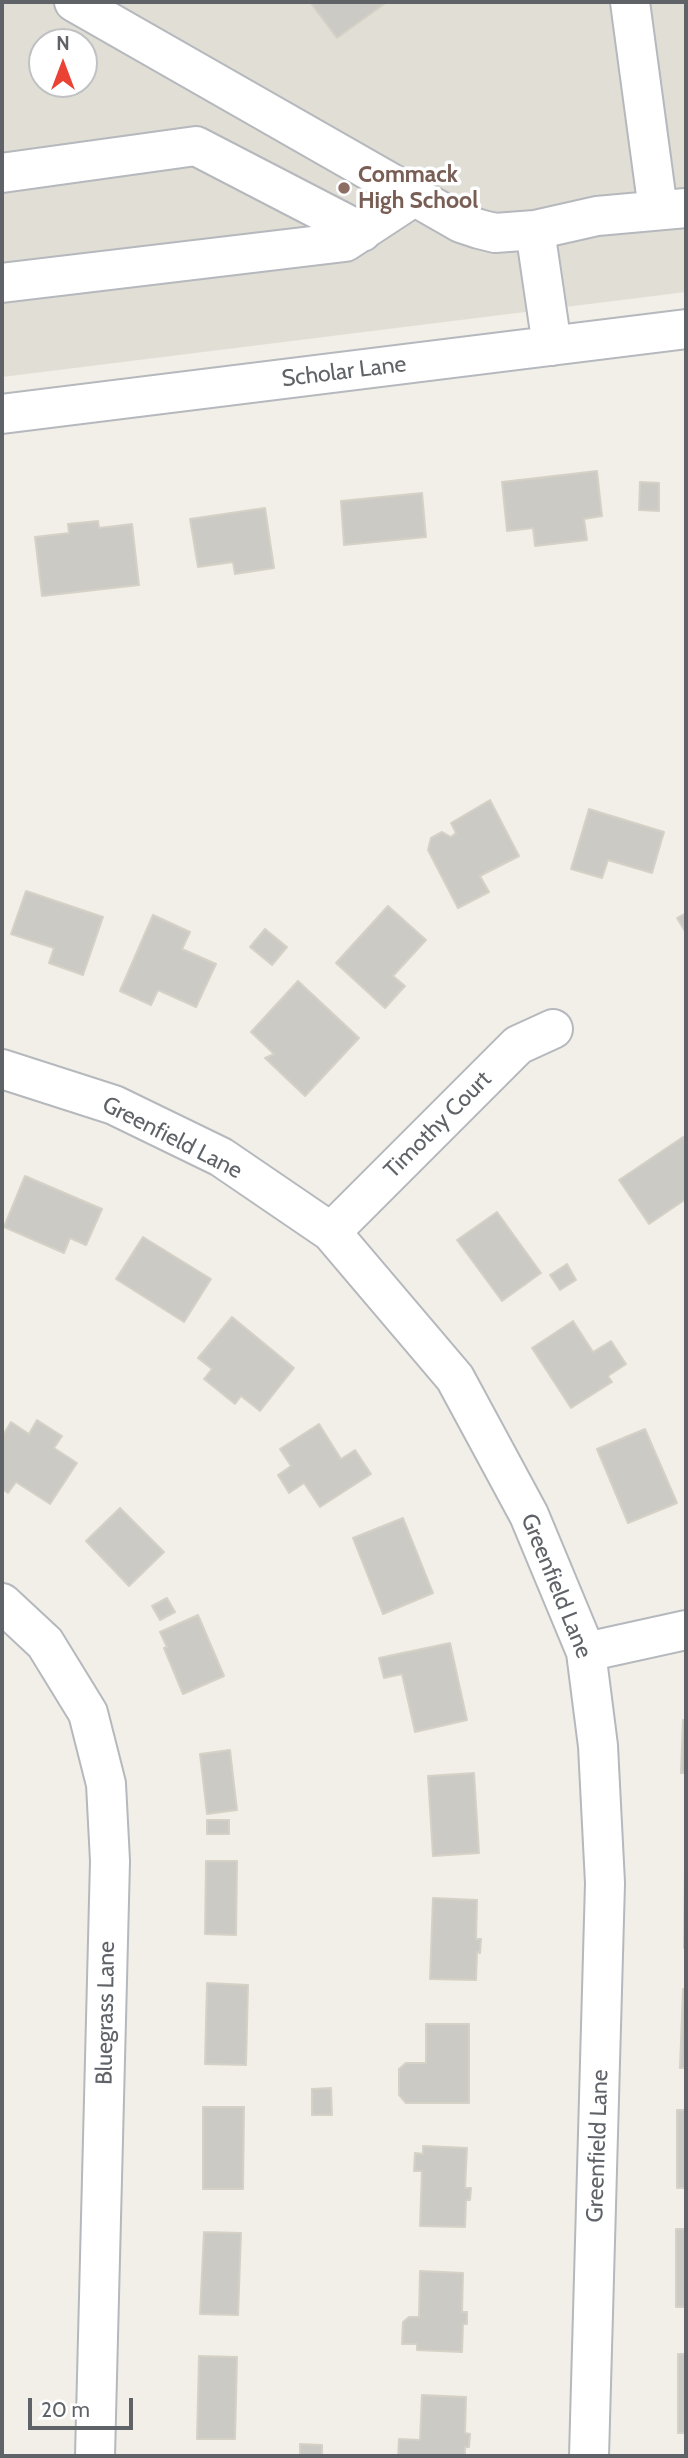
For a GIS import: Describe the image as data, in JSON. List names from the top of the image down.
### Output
{
  "streets": {
    "street": [
      "Scholar Lane",
      "Timothy Court",
      "Greenfield Lane",
      "Bluegrass Lane"
    ]
  },
  "crossings": [
    ["Timothy Court", "Greenfield Lane"]
  ],
  "places": ["Commack High School"],
  "scale_bar": "20 m",
  "north": "top"
}
